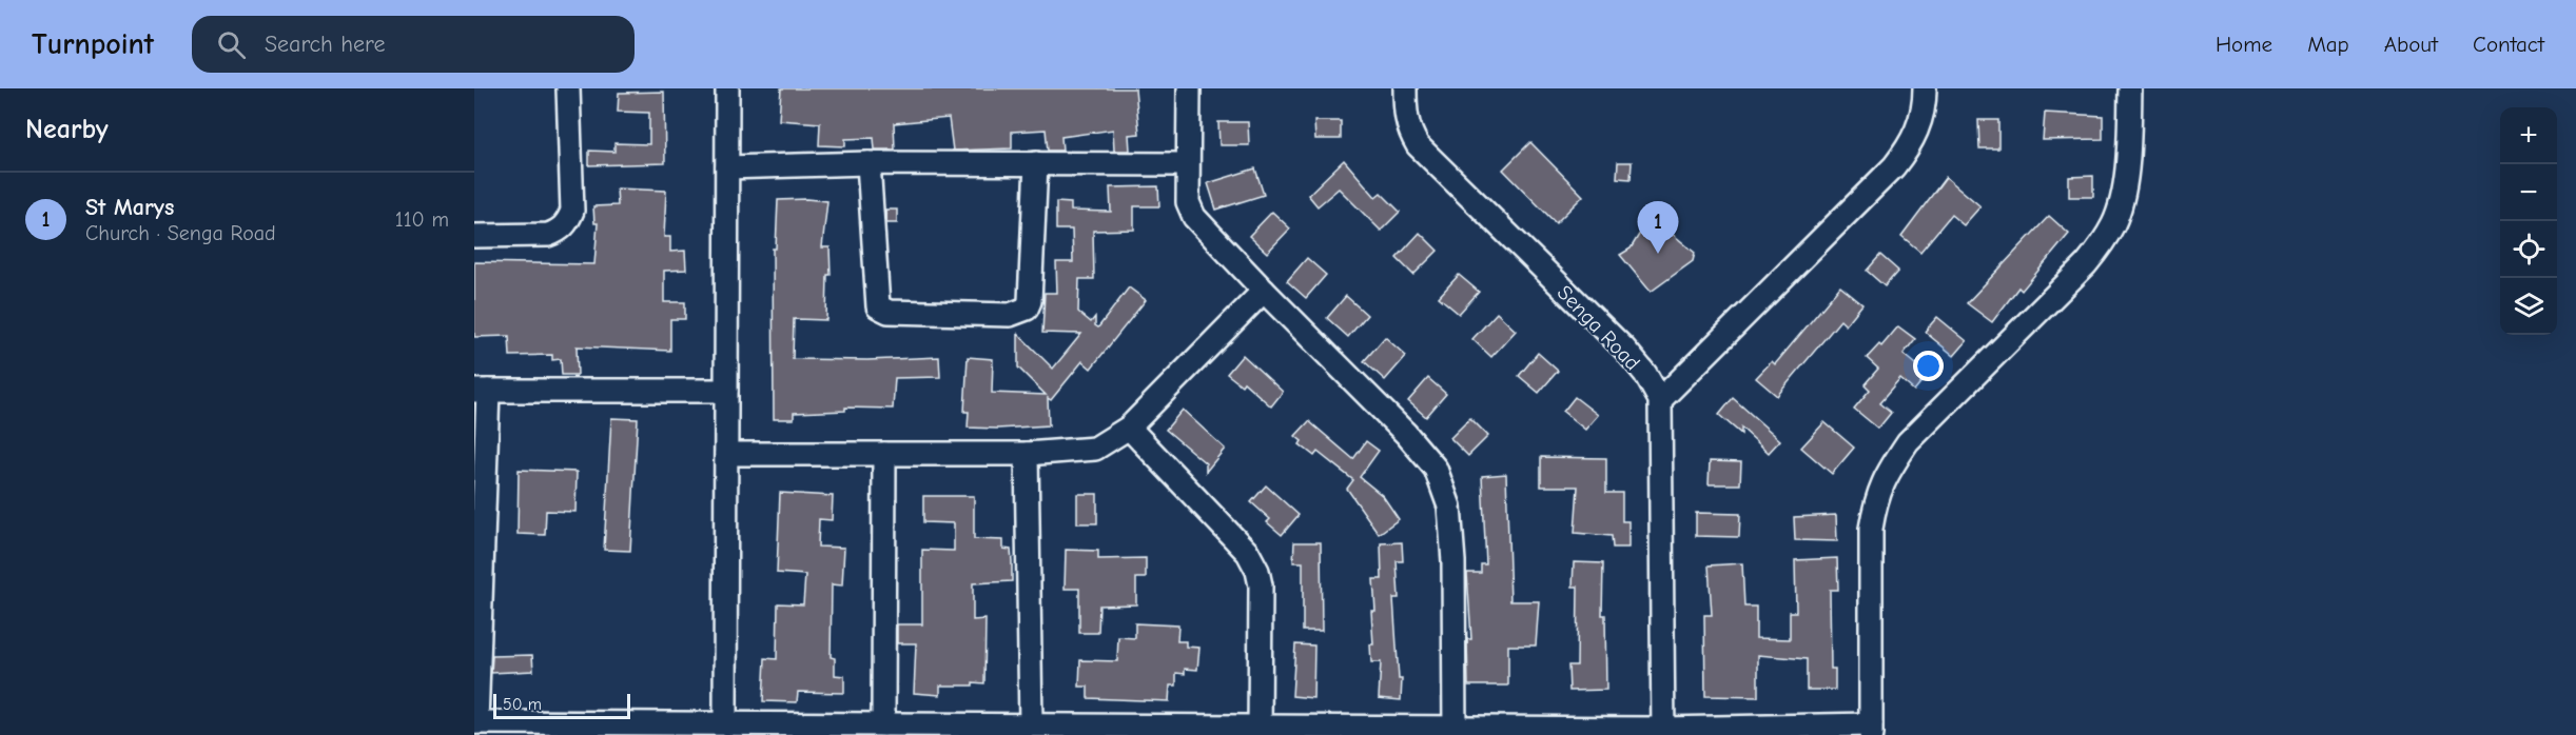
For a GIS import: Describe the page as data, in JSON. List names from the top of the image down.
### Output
{
  "streets": {
    "street": ["Senga Road"]
  },
  "scale_bar": "50 m",
  "page": {
    "header": "Turnpoint",
    "search": "Search here",
    "nav": [
      "Home",
      "Map",
      "About",
      "Contact"
    ],
    "heading": "Nearby",
    "map_buttons": ["+", "−"],
    "list": [
      {
        "mark": "1",
        "name": "St Marys",
        "note": "Church · Senga Road",
        "value": "110 m"
      }
    ],
    "pins": "1",
    "scale": "50 m"
  }
}
